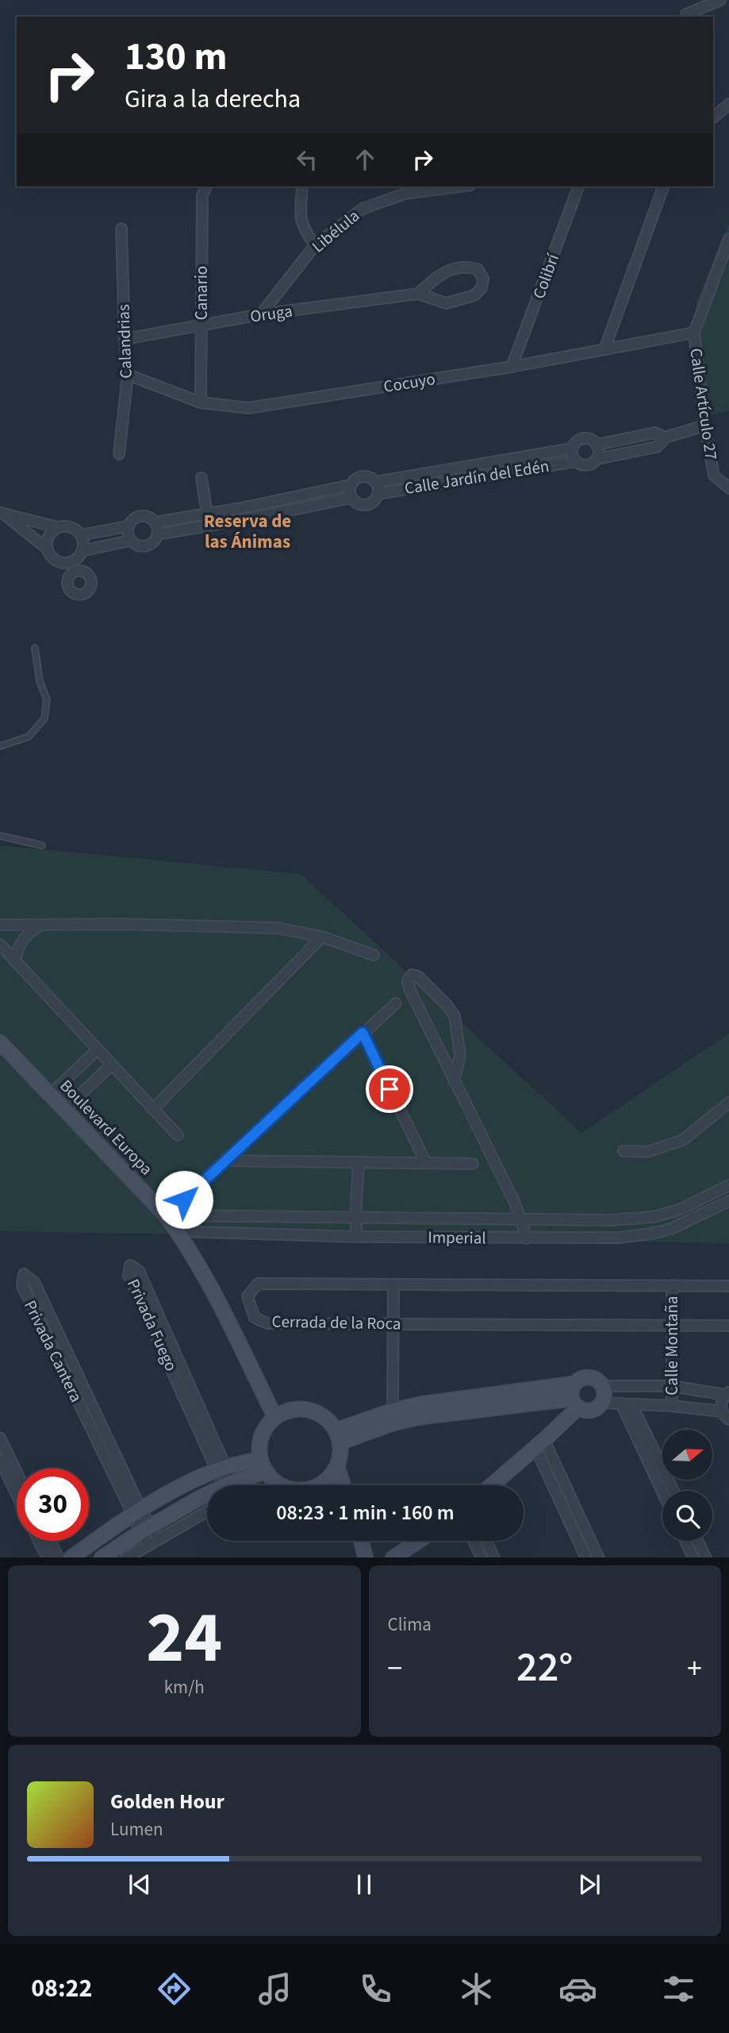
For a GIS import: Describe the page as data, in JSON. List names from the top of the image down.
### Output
{
  "streets": {
    "street": [
      "Libélula",
      "Colibrí",
      "Canario",
      "Oruga",
      "Calandrias",
      "Cocuyo",
      "Calle Artículo 27",
      "Calle Jardín del Edén",
      "Boulevard Europa",
      "Imperial",
      "Cerrada de la Roca",
      "Privada Fuego",
      "Calle Montaña",
      "Privada Cantera"
    ]
  },
  "crossings": [
    ["Libélula", "Oruga"],
    ["Colibrí", "Cocuyo"],
    ["Canario", "Oruga"],
    ["Canario", "Cocuyo"],
    ["Oruga", "Calandrias"],
    ["Calandrias", "Cocuyo"],
    ["Cocuyo", "Calle Artículo 27"],
    ["Boulevard Europa", "Imperial"],
    ["Cerrada de la Roca", "Calle Montaña"]
  ],
  "districts": ["Reserva de las Ánimas"],
  "north": "right",
  "page": {
    "turn": ["130 m", "Gira a la derecha"],
    "limit": "30",
    "trip": "08:23 · 1 min · 160 m",
    "tile": [
      ["24", "km/h"],
      "Clima"
    ],
    "heat": ["−", "22°", "+"],
    "song": ["Golden Hour", "Lumen"],
    "tabs": "08:22"
  }
}
